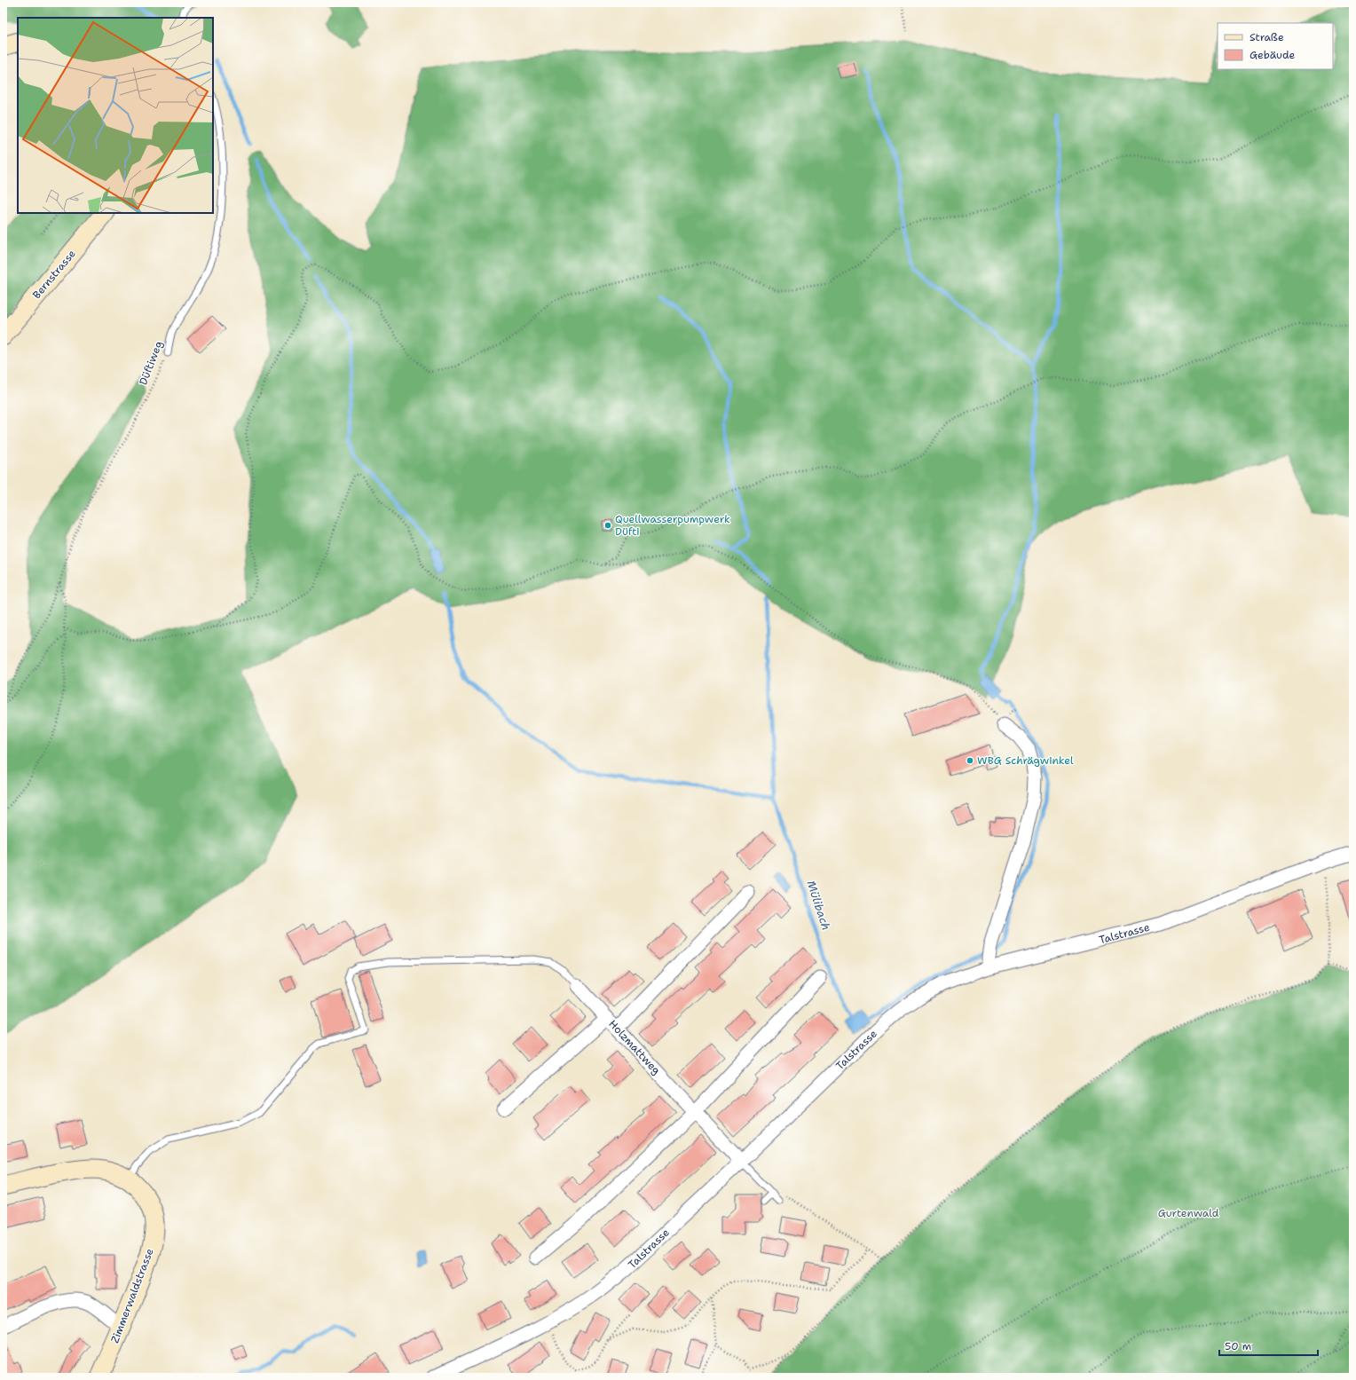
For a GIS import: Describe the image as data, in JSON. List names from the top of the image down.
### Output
{
  "streets": {
    "street": [
      "Bernstrasse",
      "Talstrasse",
      "Holzmattweg",
      "Zimmerwaldstrasse"
    ],
    "lane": ["Düftiweg"]
  },
  "crossings": [
    ["Talstrasse", "Holzmattweg"]
  ],
  "water": ["Mülibach"],
  "parks": ["Gurtenwald"],
  "places": ["Quellwasserpumpwerk Düfti", "WBG Schrägwinkel"],
  "legend": ["Straße", "Gebäude"],
  "scale_bar": "50 m"
}
